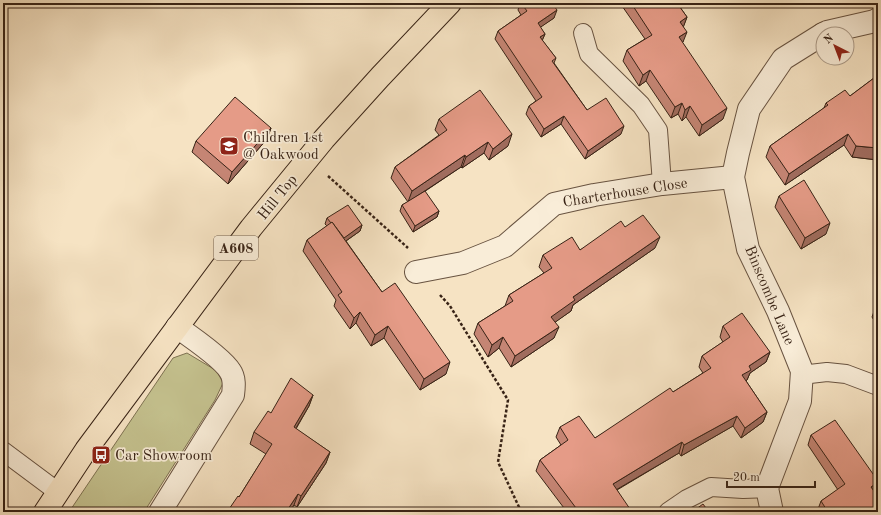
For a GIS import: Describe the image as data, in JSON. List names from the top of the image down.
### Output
{
  "streets": {
    "main road": ["Hill Top", "A608"],
    "street": ["Charterhouse Close", "Binscombe Lane"]
  },
  "crossings": [
    ["Charterhouse Close", "Binscombe Lane"]
  ],
  "places": {
    "school or university": ["Children 1st @ Oakwood"],
    "bus stop": ["Car Showroom"]
  },
  "scale_bar": "20 m",
  "north": "top left"
}
